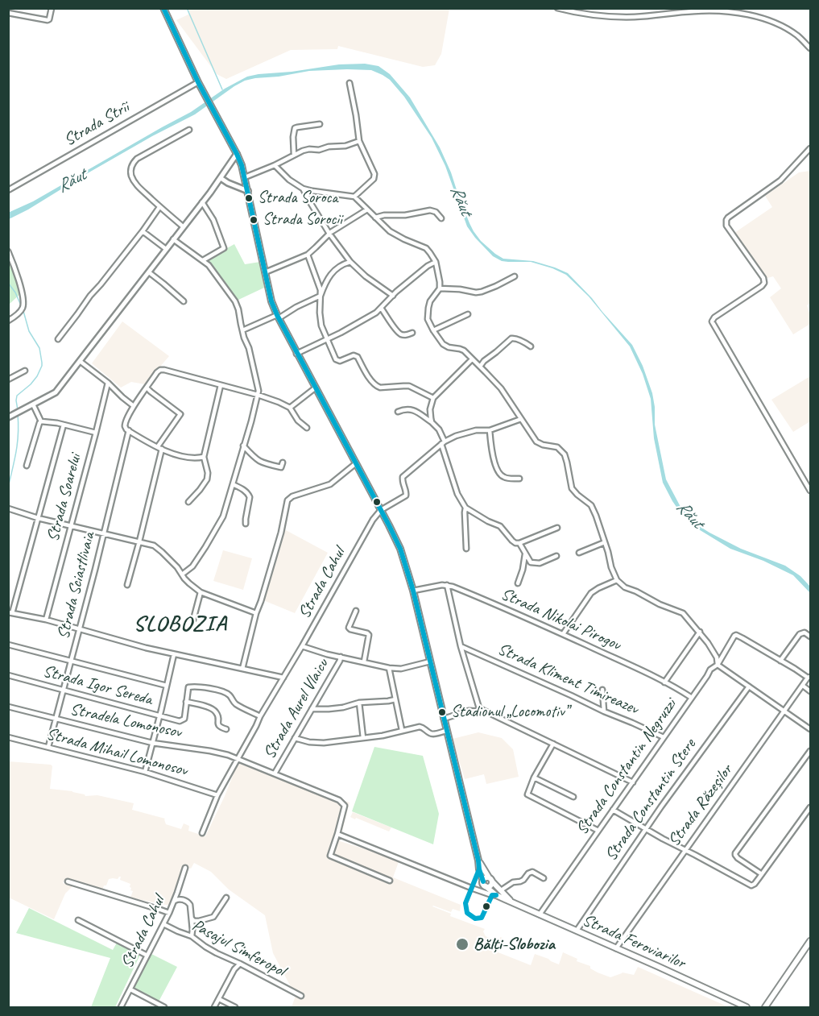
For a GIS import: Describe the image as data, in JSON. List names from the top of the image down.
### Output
{
  "streets": {
    "main road": ["Strada Feroviarilor"],
    "street": [
      "Strada Strîi",
      "Strada Soarelui",
      "Strada Cahul",
      "Strada Sciastlivaia",
      "Strada Nikolai Pirogov",
      "Strada Kliment Timireazev",
      "Strada Igor Sereda",
      "Strada Aurel Vlaicu",
      "Stradela Lomonosov",
      "Strada Mihail Lomonosov",
      "Strada Constantin Negruzzi",
      "Strada Constantin Stere",
      "Strada Răzeșilor",
      "Pasajul Simferopol"
    ]
  },
  "crossings": [
    ["Strada Cahul", "Strada Aurel Vlaicu"],
    ["Strada Cahul", "Stradela Lomonosov"],
    ["Strada Cahul", "Strada Mihail Lomonosov"],
    ["Strada Cahul", "Pasajul Simferopol"],
    ["Strada Sciastlivaia", "Strada Igor Sereda"],
    ["Strada Sciastlivaia", "Stradela Lomonosov"],
    ["Strada Sciastlivaia", "Strada Mihail Lomonosov"],
    ["Strada Nikolai Pirogov", "Strada Constantin Negruzzi"],
    ["Strada Kliment Timireazev", "Strada Constantin Negruzzi"],
    ["Strada Aurel Vlaicu", "Stradela Lomonosov"],
    ["Strada Constantin Negruzzi", "Strada Feroviarilor"],
    ["Strada Constantin Stere", "Strada Feroviarilor"],
    ["Strada Răzeșilor", "Strada Feroviarilor"]
  ],
  "districts": ["SLOBOZIA"],
  "water": ["Răut"],
  "places": [
    "Strada Soroca",
    "Strada Sorocii",
    "Stadionul „Locomotiv”",
    "Bălți-Slobozia"
  ]
}
